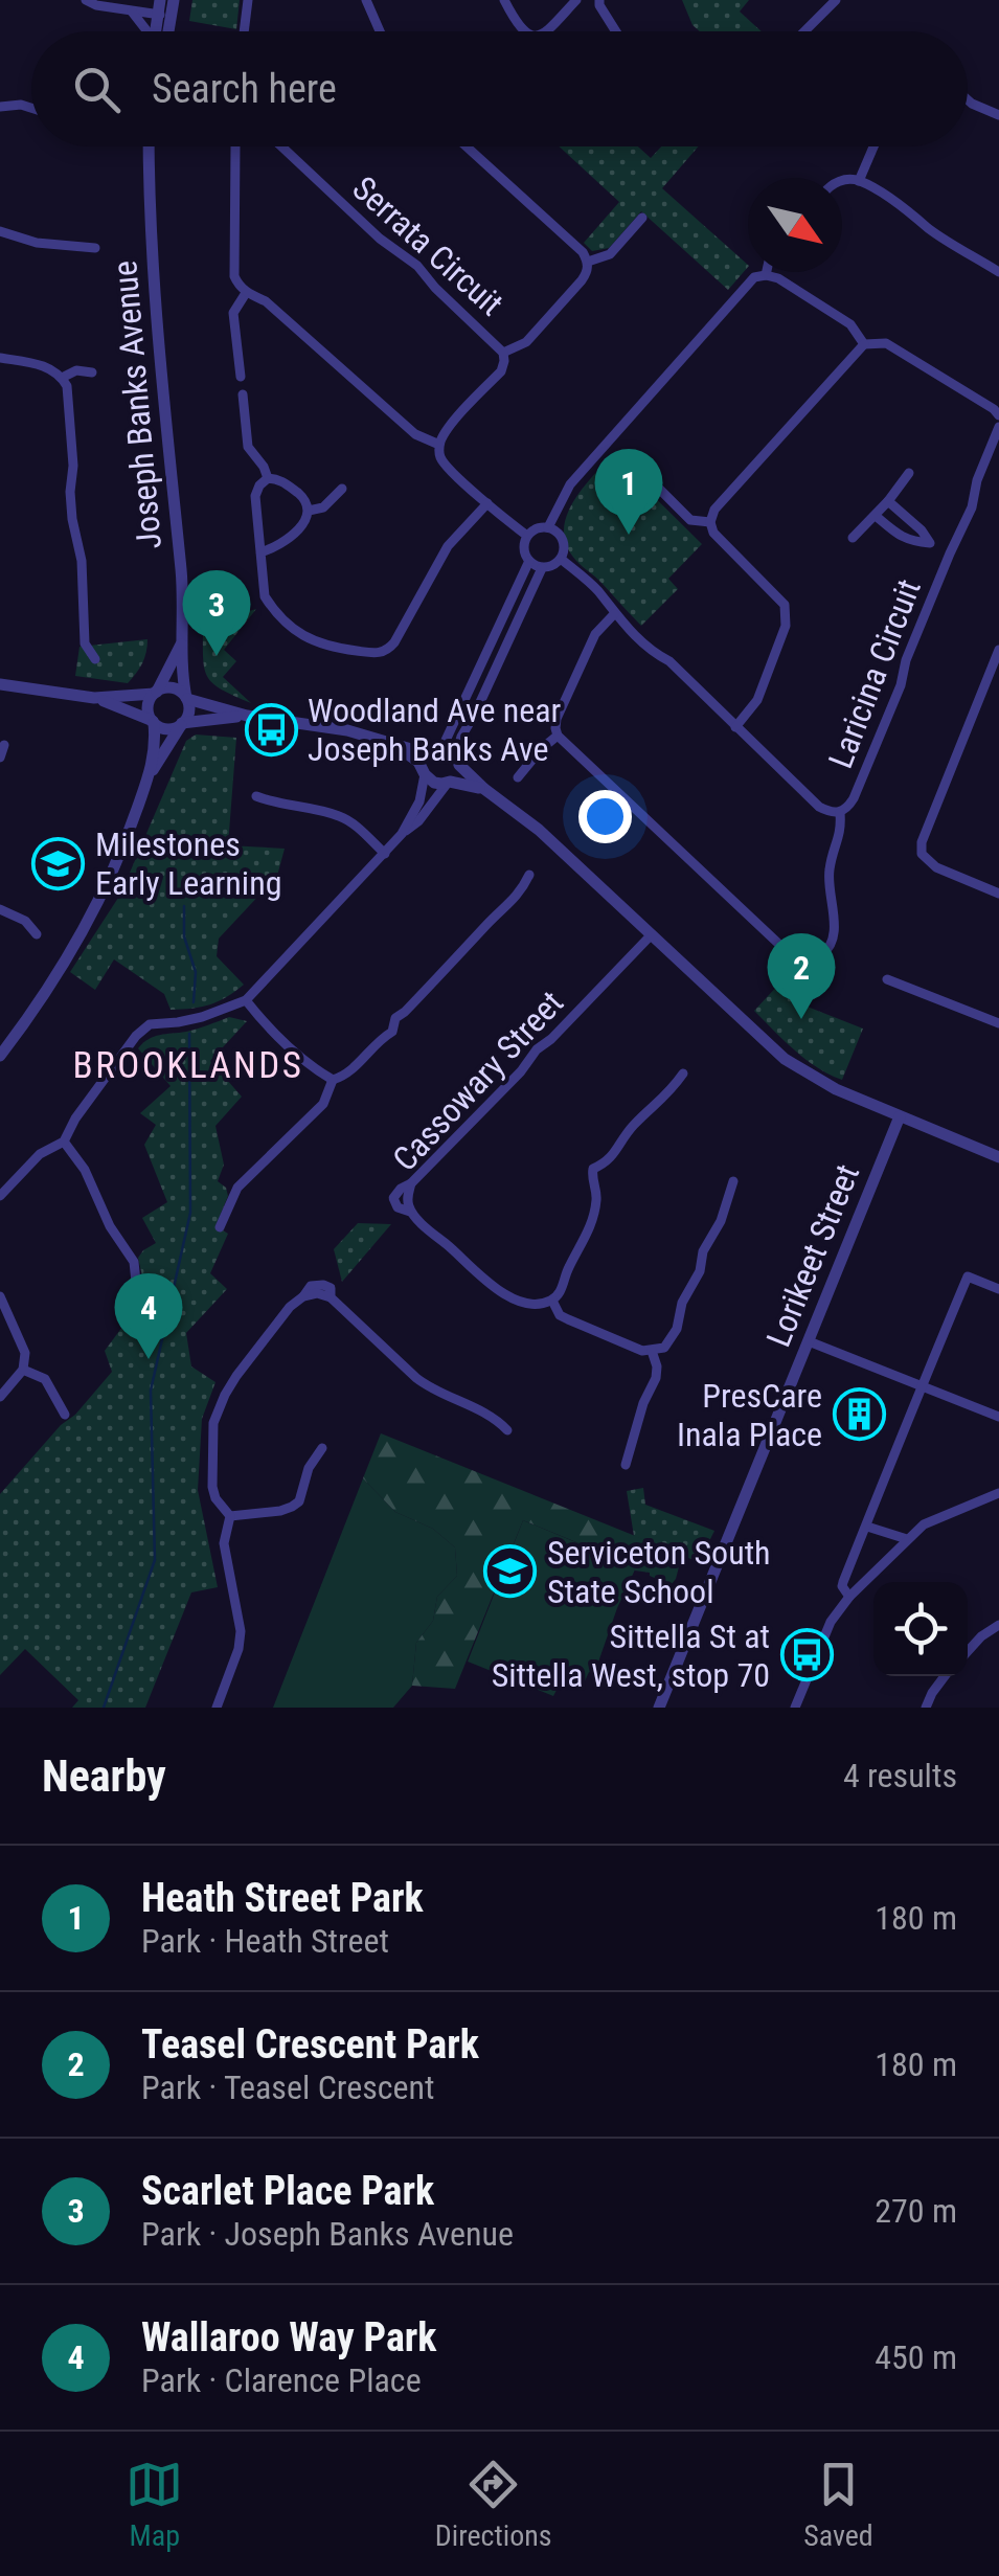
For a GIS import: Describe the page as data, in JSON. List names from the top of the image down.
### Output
{
  "streets": {
    "street": [
      "Serrata Circuit",
      "Joseph Banks Avenue",
      "Laricina Circuit",
      "Cassowary Street",
      "Lorikeet Street"
    ]
  },
  "districts": ["BROOKLANDS"],
  "places": {
    "bus stop": ["Woodland Ave near Joseph Banks Ave", "Sittella St at Sittella West, stop 70"],
    "school or university": ["Milestones Early Learning", "Serviceton South State School"],
    "building": ["PresCare Inala Place"]
  },
  "north": "bottom right",
  "page": {
    "search": "Search here",
    "pins": [
      "1",
      "3",
      "2",
      "4"
    ],
    "heading": ["Nearby", "4 results"],
    "list": [
      {
        "mark": "1",
        "name": "Heath Street Park",
        "note": "Park · Heath Street",
        "value": "180 m"
      },
      {
        "mark": "2",
        "name": "Teasel Crescent Park",
        "note": "Park · Teasel Crescent",
        "value": "180 m"
      },
      {
        "mark": "3",
        "name": "Scarlet Place Park",
        "note": "Park · Joseph Banks Avenue",
        "value": "270 m"
      },
      {
        "mark": "4",
        "name": "Wallaroo Way Park",
        "note": "Park · Clarence Place",
        "value": "450 m"
      }
    ],
    "nav": ["Map", "Directions", "Saved"]
  }
}
